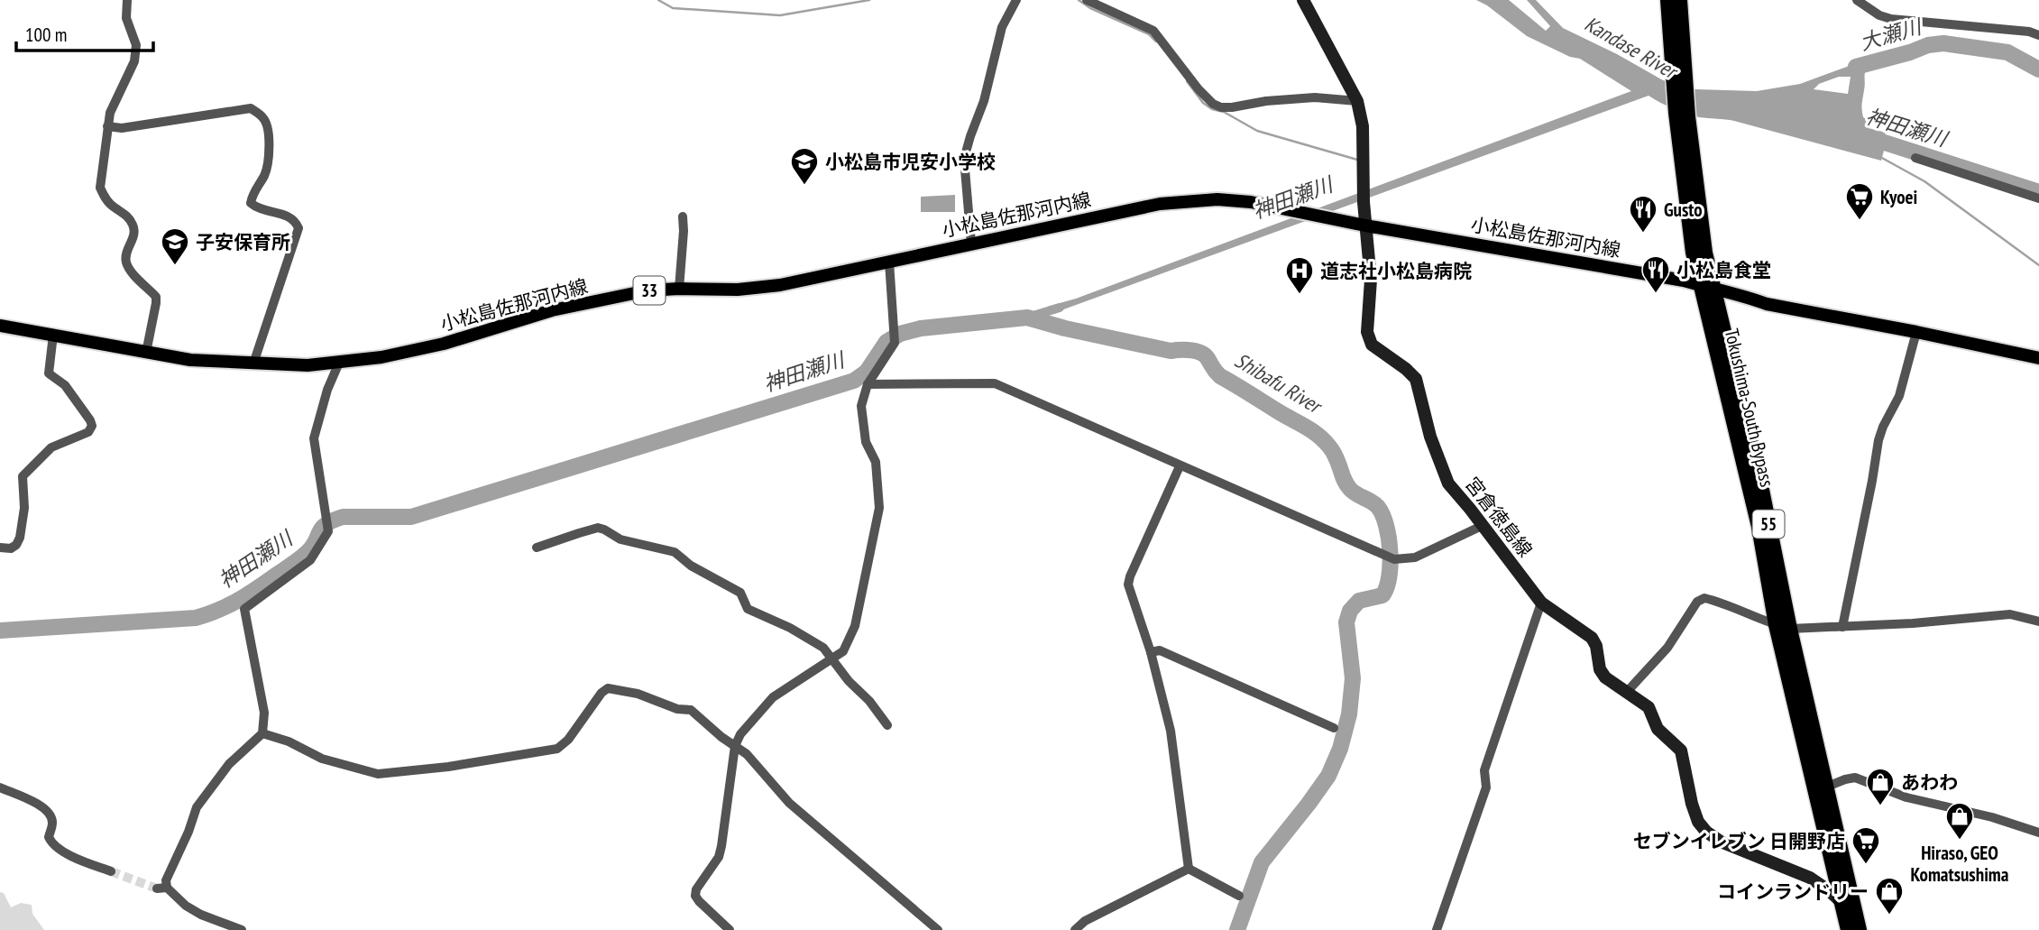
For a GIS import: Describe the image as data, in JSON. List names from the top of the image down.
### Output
{
  "streets": {
    "highway": ["Tokushima-South Bypass", "55"],
    "main road": ["小松島佐那河内線", "33", "宮倉徳島線"]
  },
  "crossings": [
    ["小松島佐那河内線", "Tokushima-South Bypass"],
    ["小松島佐那河内線", "宮倉徳島線"],
    ["Tokushima-South Bypass", "宮倉徳島線"]
  ],
  "water": [
    "大瀬川",
    "Kandase River",
    "神田瀬川",
    "Shibafu River"
  ],
  "places": {
    "school or university": ["小松島市児安小学校", "子安保育所"],
    "supermarket": ["Kyoei", "セブンイレブン 日開野店"],
    "restaurant": ["Gusto", "小松島食堂"],
    "hospital": ["道志社小松島病院"],
    "shop": ["あわわ", "Hiraso, GEO Komatsushima", "コインランドリー"]
  },
  "scale_bar": "100 m"
}
